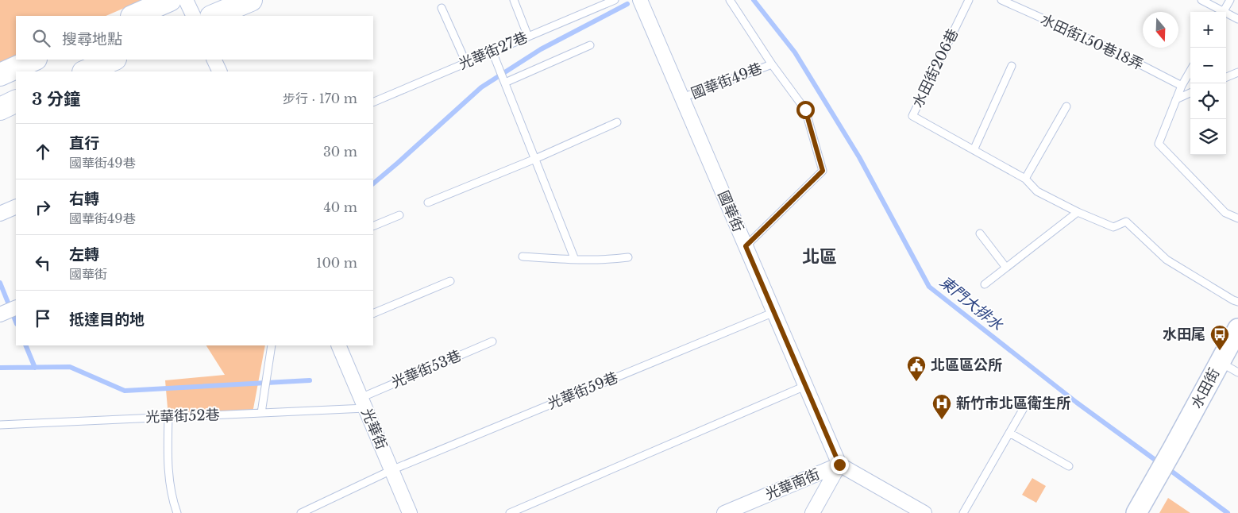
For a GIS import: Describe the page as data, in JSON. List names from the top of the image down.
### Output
{
  "streets": {
    "street": [
      "國華街",
      "水田街",
      "光華街",
      "光華南街"
    ],
    "lane": [
      "水田街150巷18弄",
      "光華街27巷",
      "水田街206巷",
      "國華街49巷",
      "光華街53巷",
      "光華街59巷",
      "光華街52巷"
    ]
  },
  "crossings": [
    ["國華街49巷", "國華街"],
    ["國華街", "光華街59巷"],
    ["國華街", "光華南街"],
    ["光華街53巷", "光華街52巷"],
    ["光華街53巷", "光華街"],
    ["光華街59巷", "光華街"],
    ["光華街52巷", "光華街"]
  ],
  "districts": ["北區"],
  "water": ["東門大排水"],
  "places": {
    "bus stop": ["水田尾"],
    "public building": ["北區區公所"],
    "hospital": ["新竹市北區衛生所"]
  },
  "north": "bottom",
  "page": {
    "map_buttons": ["+", "−"],
    "search": "搜尋地點",
    "heading": ["3 分鐘", "步行 · 170 m"],
    "list": [
      ["直行", "國華街49巷", "30 m"],
      ["右轉", "國華街49巷", "40 m"],
      ["左轉", "國華街", "100 m"],
      "抵達目的地"
    ]
  }
}
